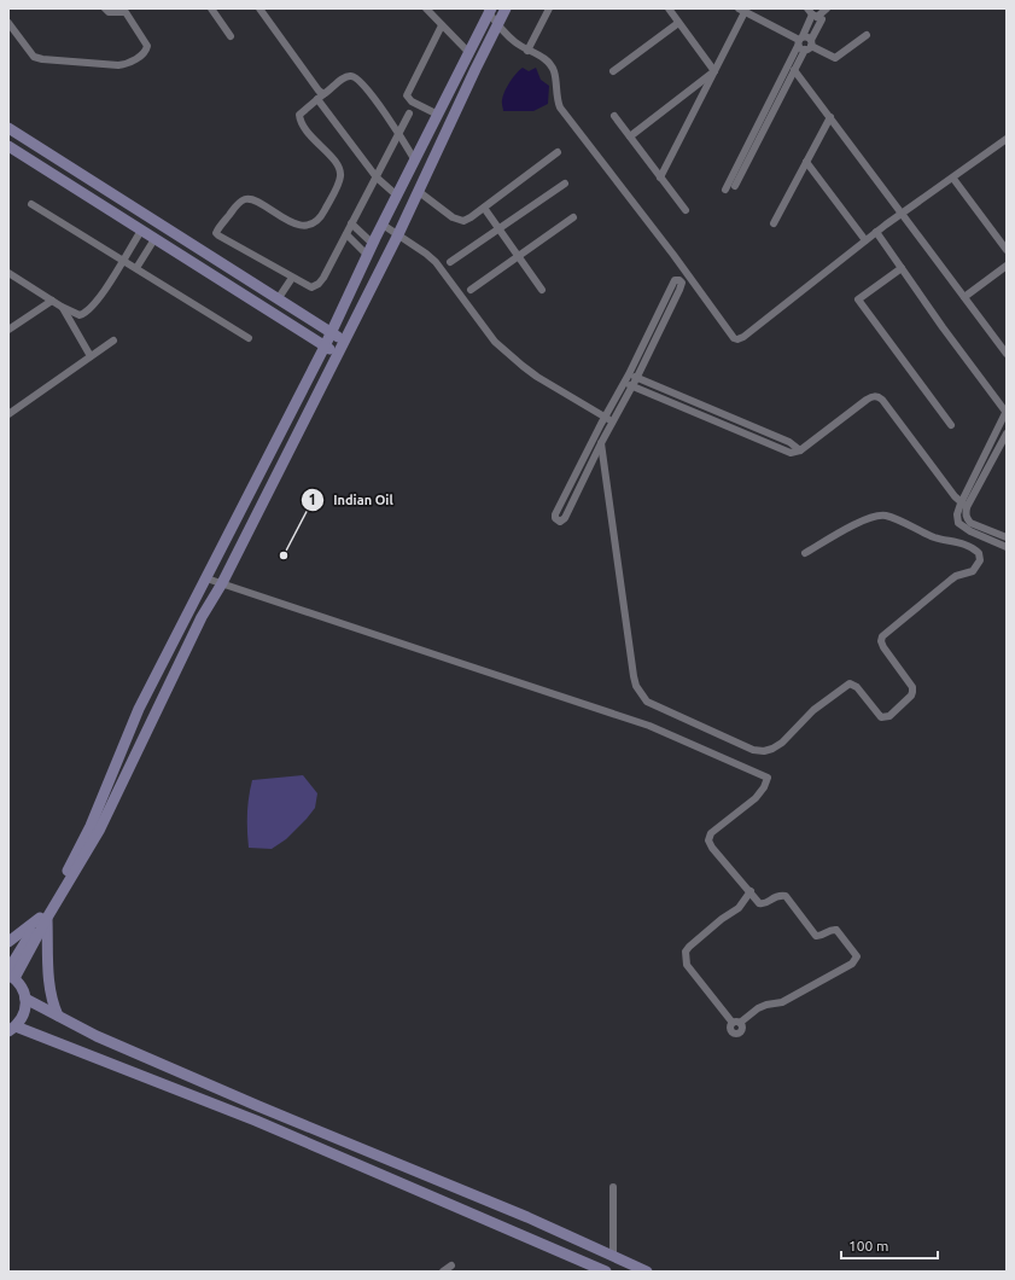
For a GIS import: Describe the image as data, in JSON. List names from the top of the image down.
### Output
{
  "places": ["Indian Oil"],
  "scale_bar": "100 m"
}
